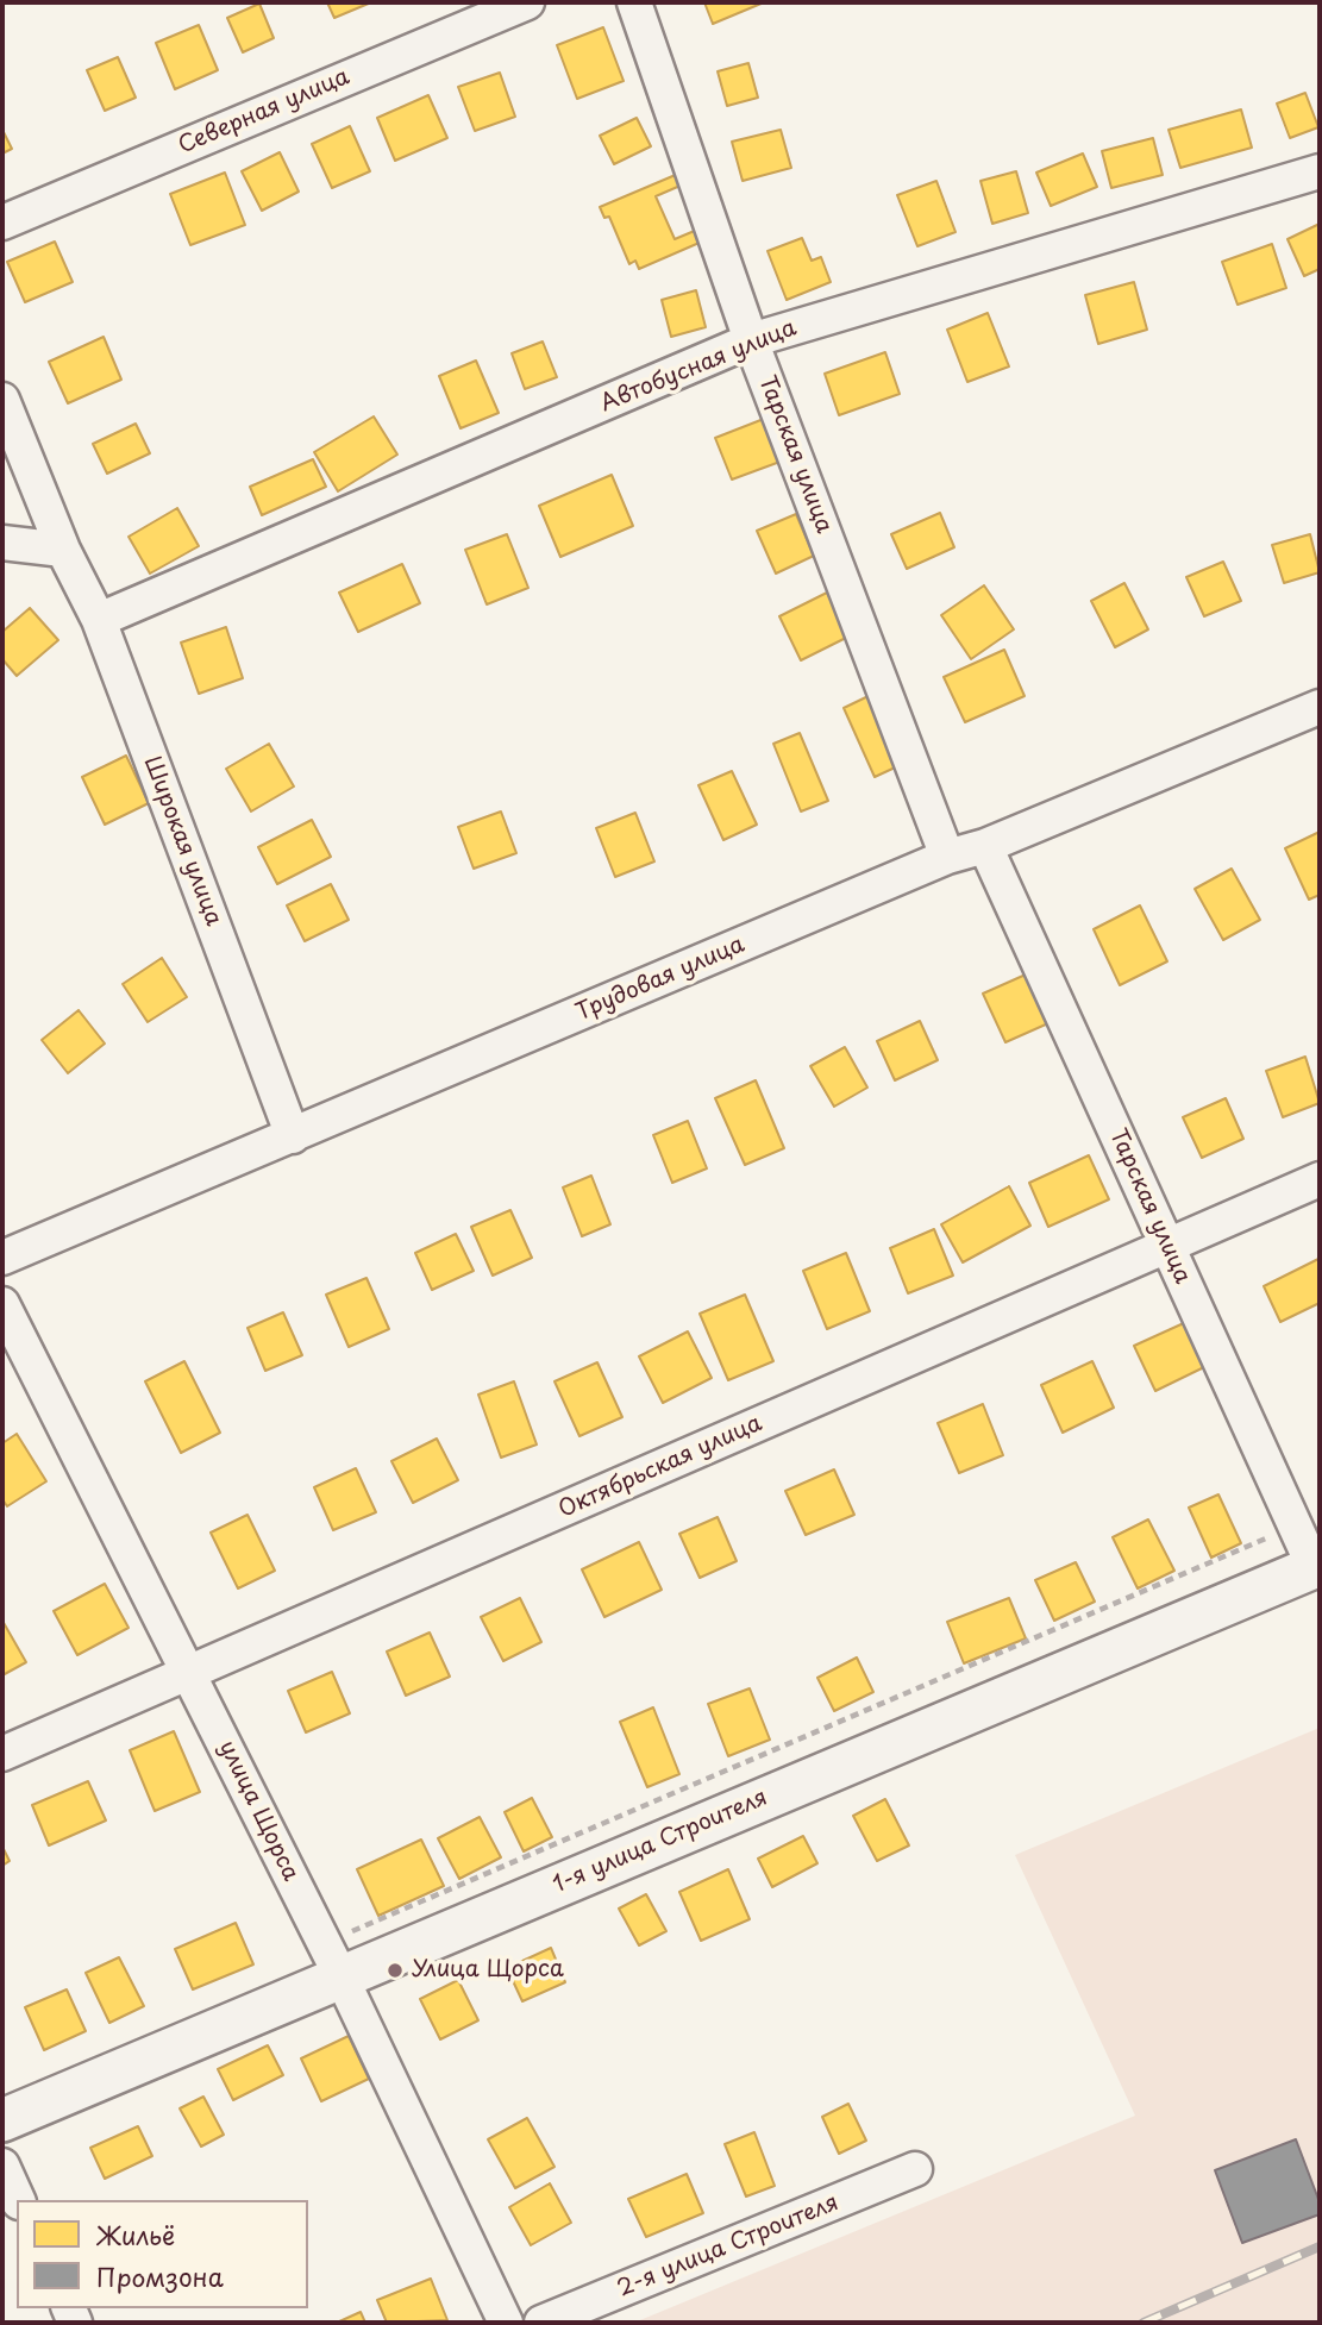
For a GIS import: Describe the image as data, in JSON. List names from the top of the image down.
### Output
{
  "streets": {
    "street": [
      "Северная улица",
      "Автобусная улица",
      "Тарская улица",
      "Широкая улица",
      "Трудовая улица",
      "Октябрьская улица",
      "улица Щорса",
      "1-я улица Строителя",
      "2-я улица Строителя"
    ]
  },
  "crossings": [
    ["Автобусная улица", "Тарская улица"],
    ["Автобусная улица", "Широкая улица"],
    ["Тарская улица", "Трудовая улица"],
    ["Тарская улица", "Октябрьская улица"],
    ["Тарская улица", "1-я улица Строителя"],
    ["Широкая улица", "Трудовая улица"],
    ["Октябрьская улица", "улица Щорса"],
    ["улица Щорса", "1-я улица Строителя"]
  ],
  "places": ["Улица Щорса"],
  "legend": ["Жильё", "Промзона"]
}
